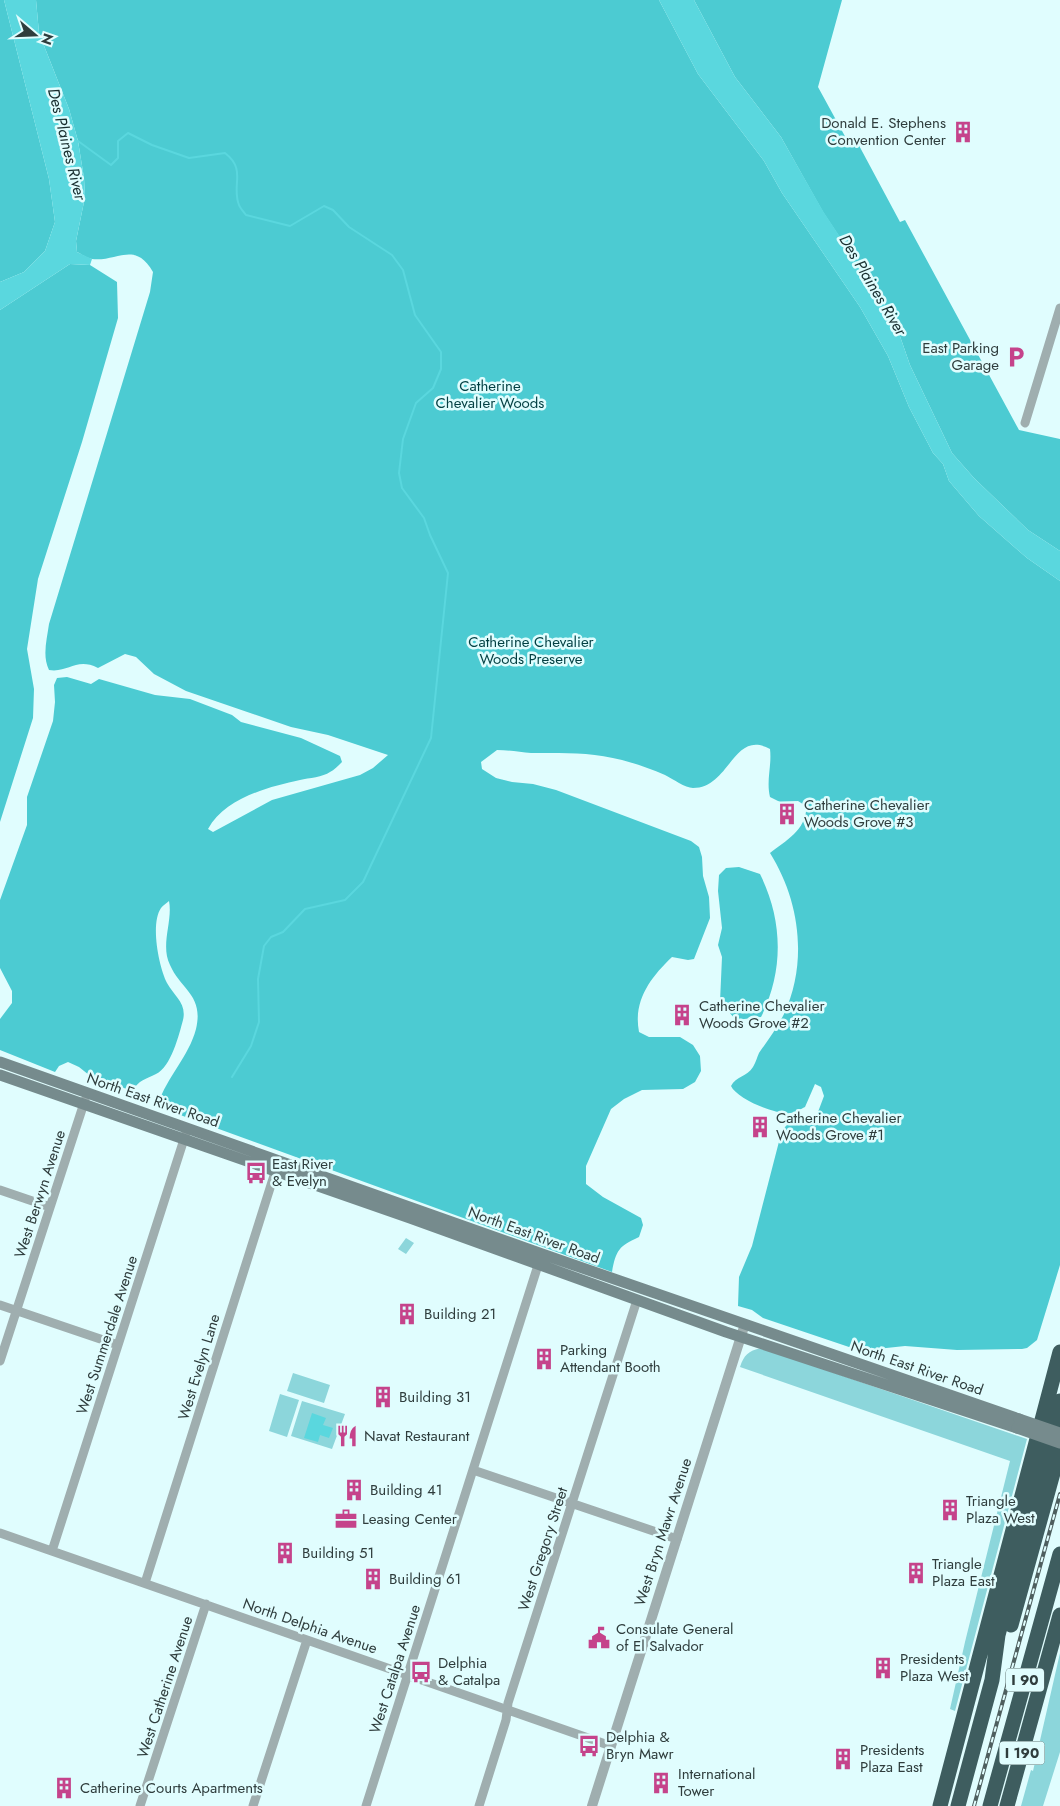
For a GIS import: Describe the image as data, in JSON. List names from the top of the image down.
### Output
{
  "streets": {
    "highway": ["I 90", "I 190"],
    "main road": ["North East River Road"],
    "street": [
      "West Berwyn Avenue",
      "West Summerdale Avenue",
      "West Evelyn Lane",
      "West Bryn Mawr Avenue",
      "West Gregory Street",
      "North Delphia Avenue",
      "West Catalpa Avenue",
      "West Catherine Avenue"
    ]
  },
  "crossings": [
    ["North East River Road", "West Berwyn Avenue"],
    ["North East River Road", "West Summerdale Avenue"],
    ["North East River Road", "West Evelyn Lane"],
    ["North East River Road", "West Bryn Mawr Avenue"],
    ["North East River Road", "West Gregory Street"],
    ["North East River Road", "West Catalpa Avenue"],
    ["West Summerdale Avenue", "North Delphia Avenue"],
    ["West Evelyn Lane", "North Delphia Avenue"],
    ["West Bryn Mawr Avenue", "North Delphia Avenue"],
    ["West Gregory Street", "North Delphia Avenue"],
    ["North Delphia Avenue", "West Catalpa Avenue"],
    ["North Delphia Avenue", "West Catherine Avenue"]
  ],
  "water": ["Des Plaines River"],
  "parks": ["Catherine Chevalier Woods", "Catherine Chevalier Woods Preserve"],
  "places": {
    "building": [
      "Donald E. Stephens Convention Center",
      "Catherine Chevalier Woods Grove #3",
      "Catherine Chevalier Woods Grove #2",
      "Catherine Chevalier Woods Grove #1",
      "Building 21",
      "Parking Attendant Booth",
      "Building 31",
      "Building 41",
      "Triangle Plaza West",
      "Building 51",
      "Triangle Plaza East",
      "Building 61",
      "Presidents Plaza West",
      "Presidents Plaza East",
      "International Tower",
      "Catherine Courts Apartments"
    ],
    "parking": ["East Parking Garage"],
    "bus stop": ["East River & Evelyn", "Delphia & Catalpa", "Delphia & Bryn Mawr"],
    "restaurant": ["Navat Restaurant"],
    "office": ["Leasing Center"],
    "public building": ["Consulate General of El Salvador"]
  },
  "north": "right"
}
